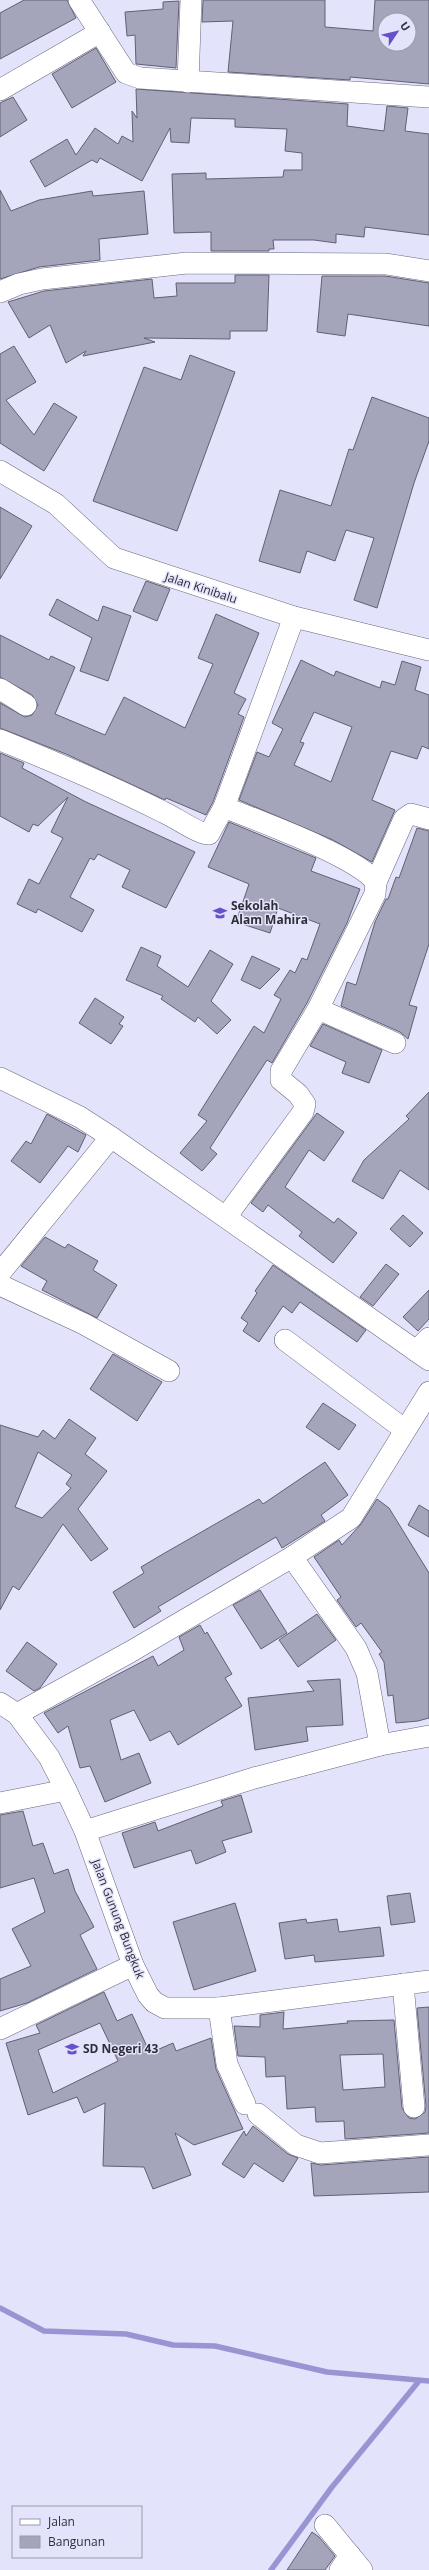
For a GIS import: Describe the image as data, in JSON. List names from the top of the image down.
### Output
{
  "streets": {
    "street": ["Jalan Kinibalu", "Jalan Gunung Bungkuk"]
  },
  "places": {
    "school or university": ["Sekolah Alam Mahira", "SD Negeri 43"]
  },
  "legend": ["Jalan", "Bangunan"],
  "north": "top right"
}
